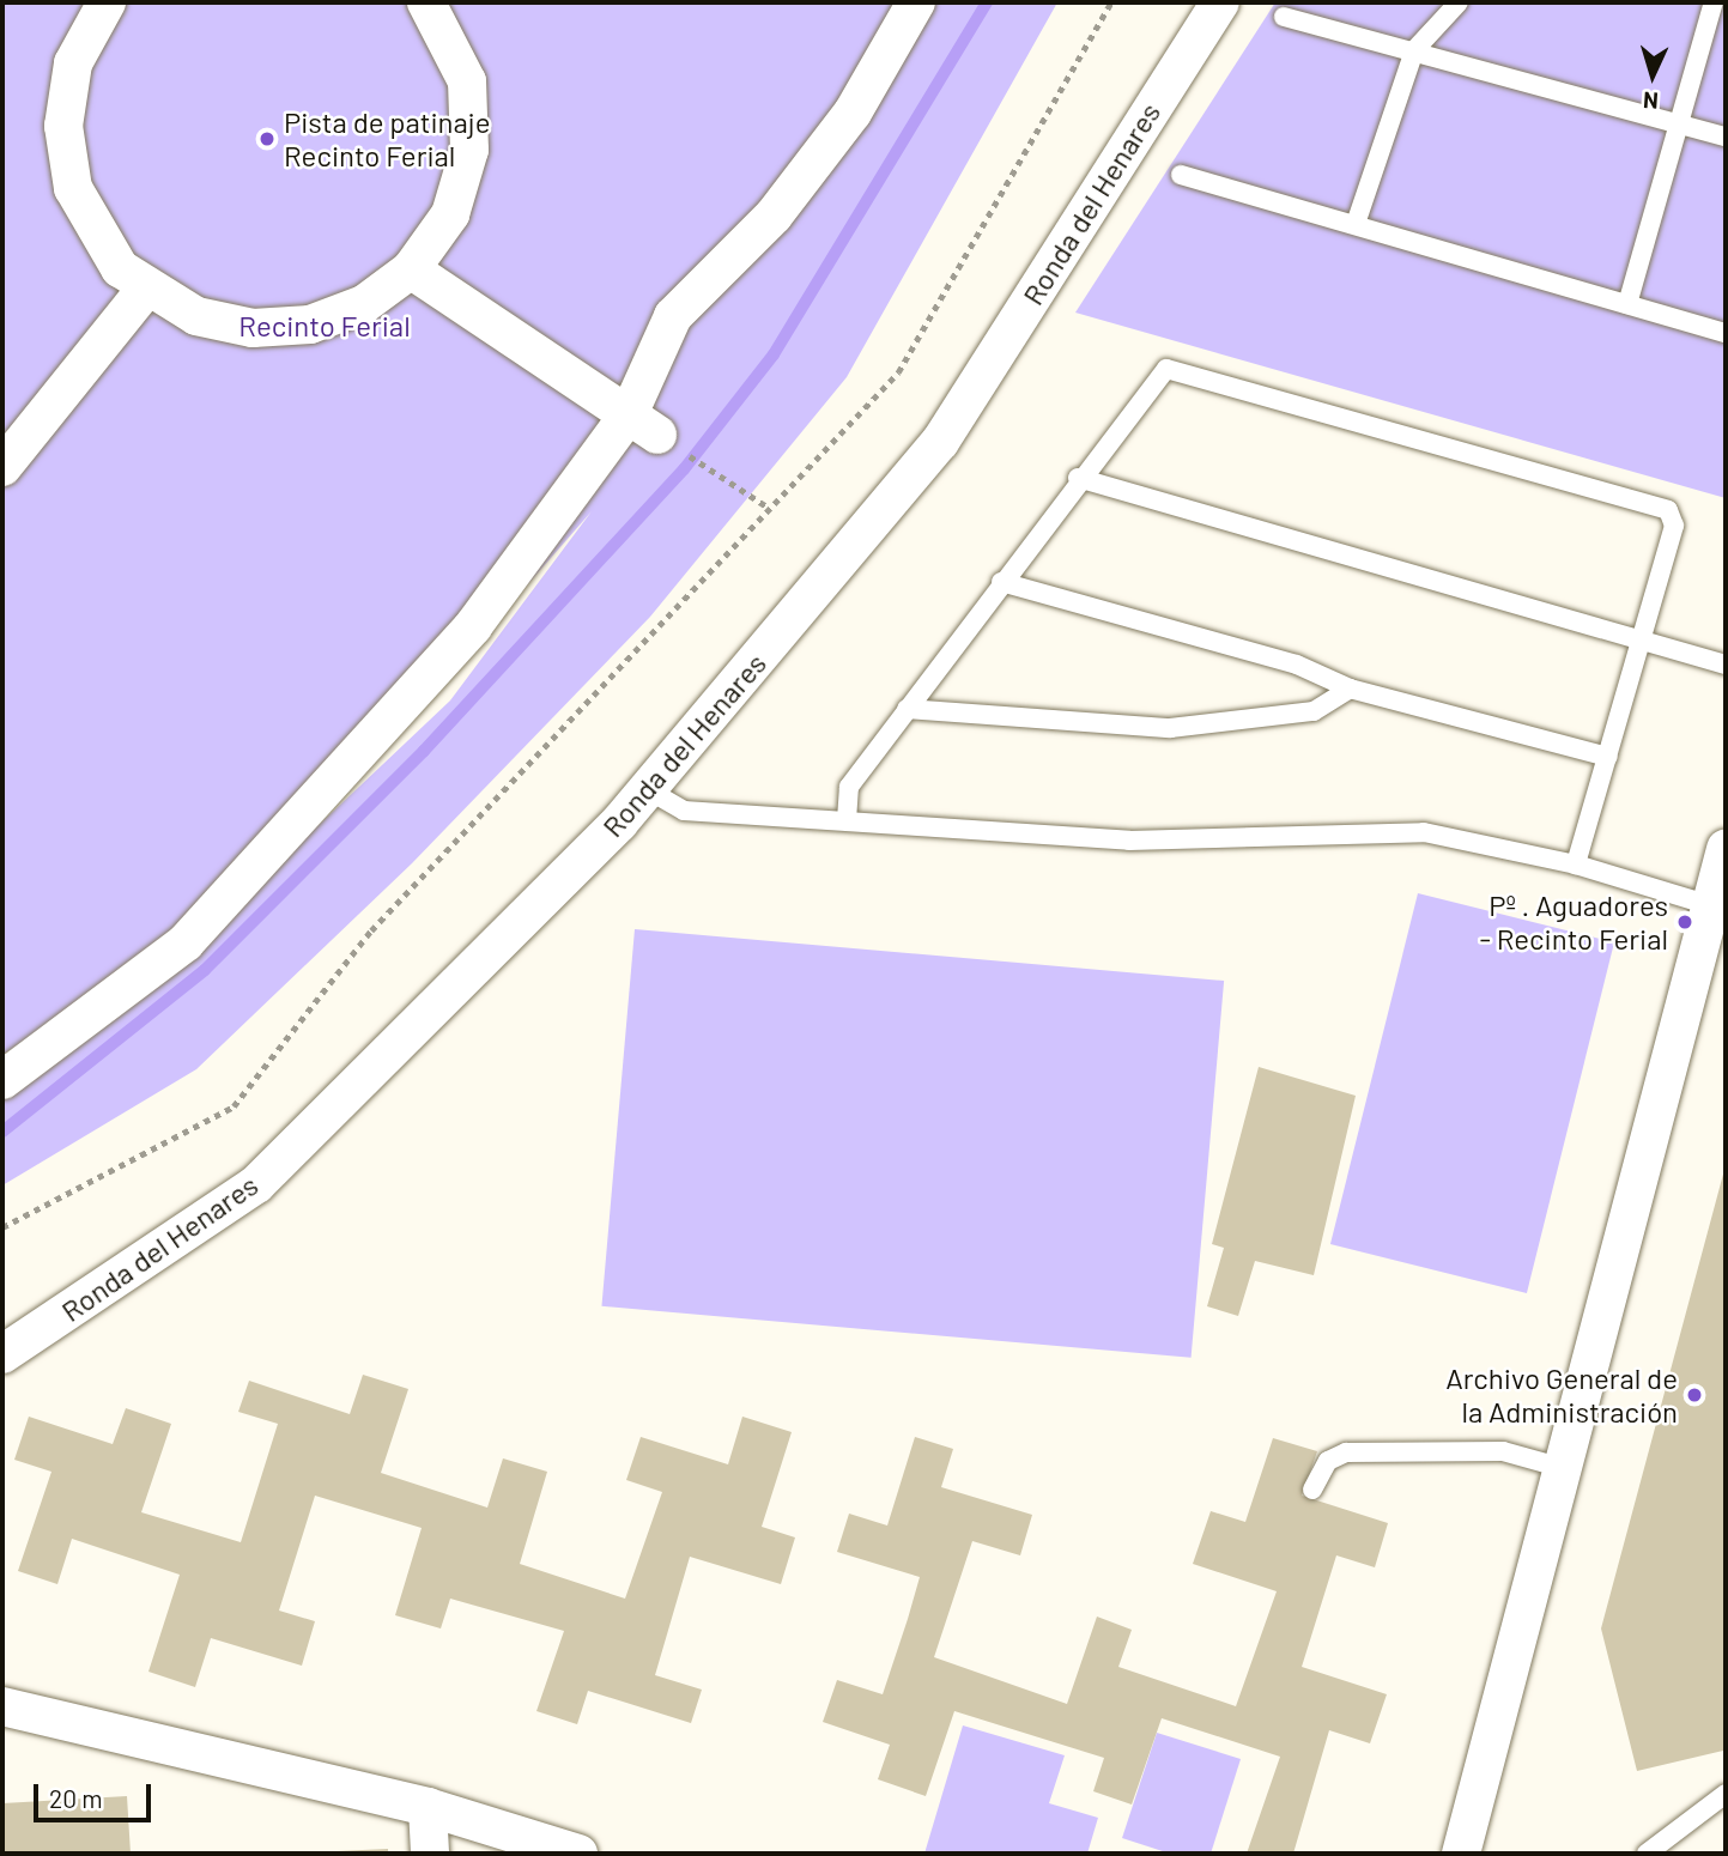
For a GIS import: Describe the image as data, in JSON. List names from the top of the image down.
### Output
{
  "streets": {
    "street": ["Ronda del Henares"]
  },
  "parks": ["Recinto Ferial"],
  "places": ["Pista de patinaje Recinto Ferial", "Pº . Aguadores - Recinto Ferial", "Archivo General de la Administración"],
  "scale_bar": "20 m",
  "north": "bottom"
}
